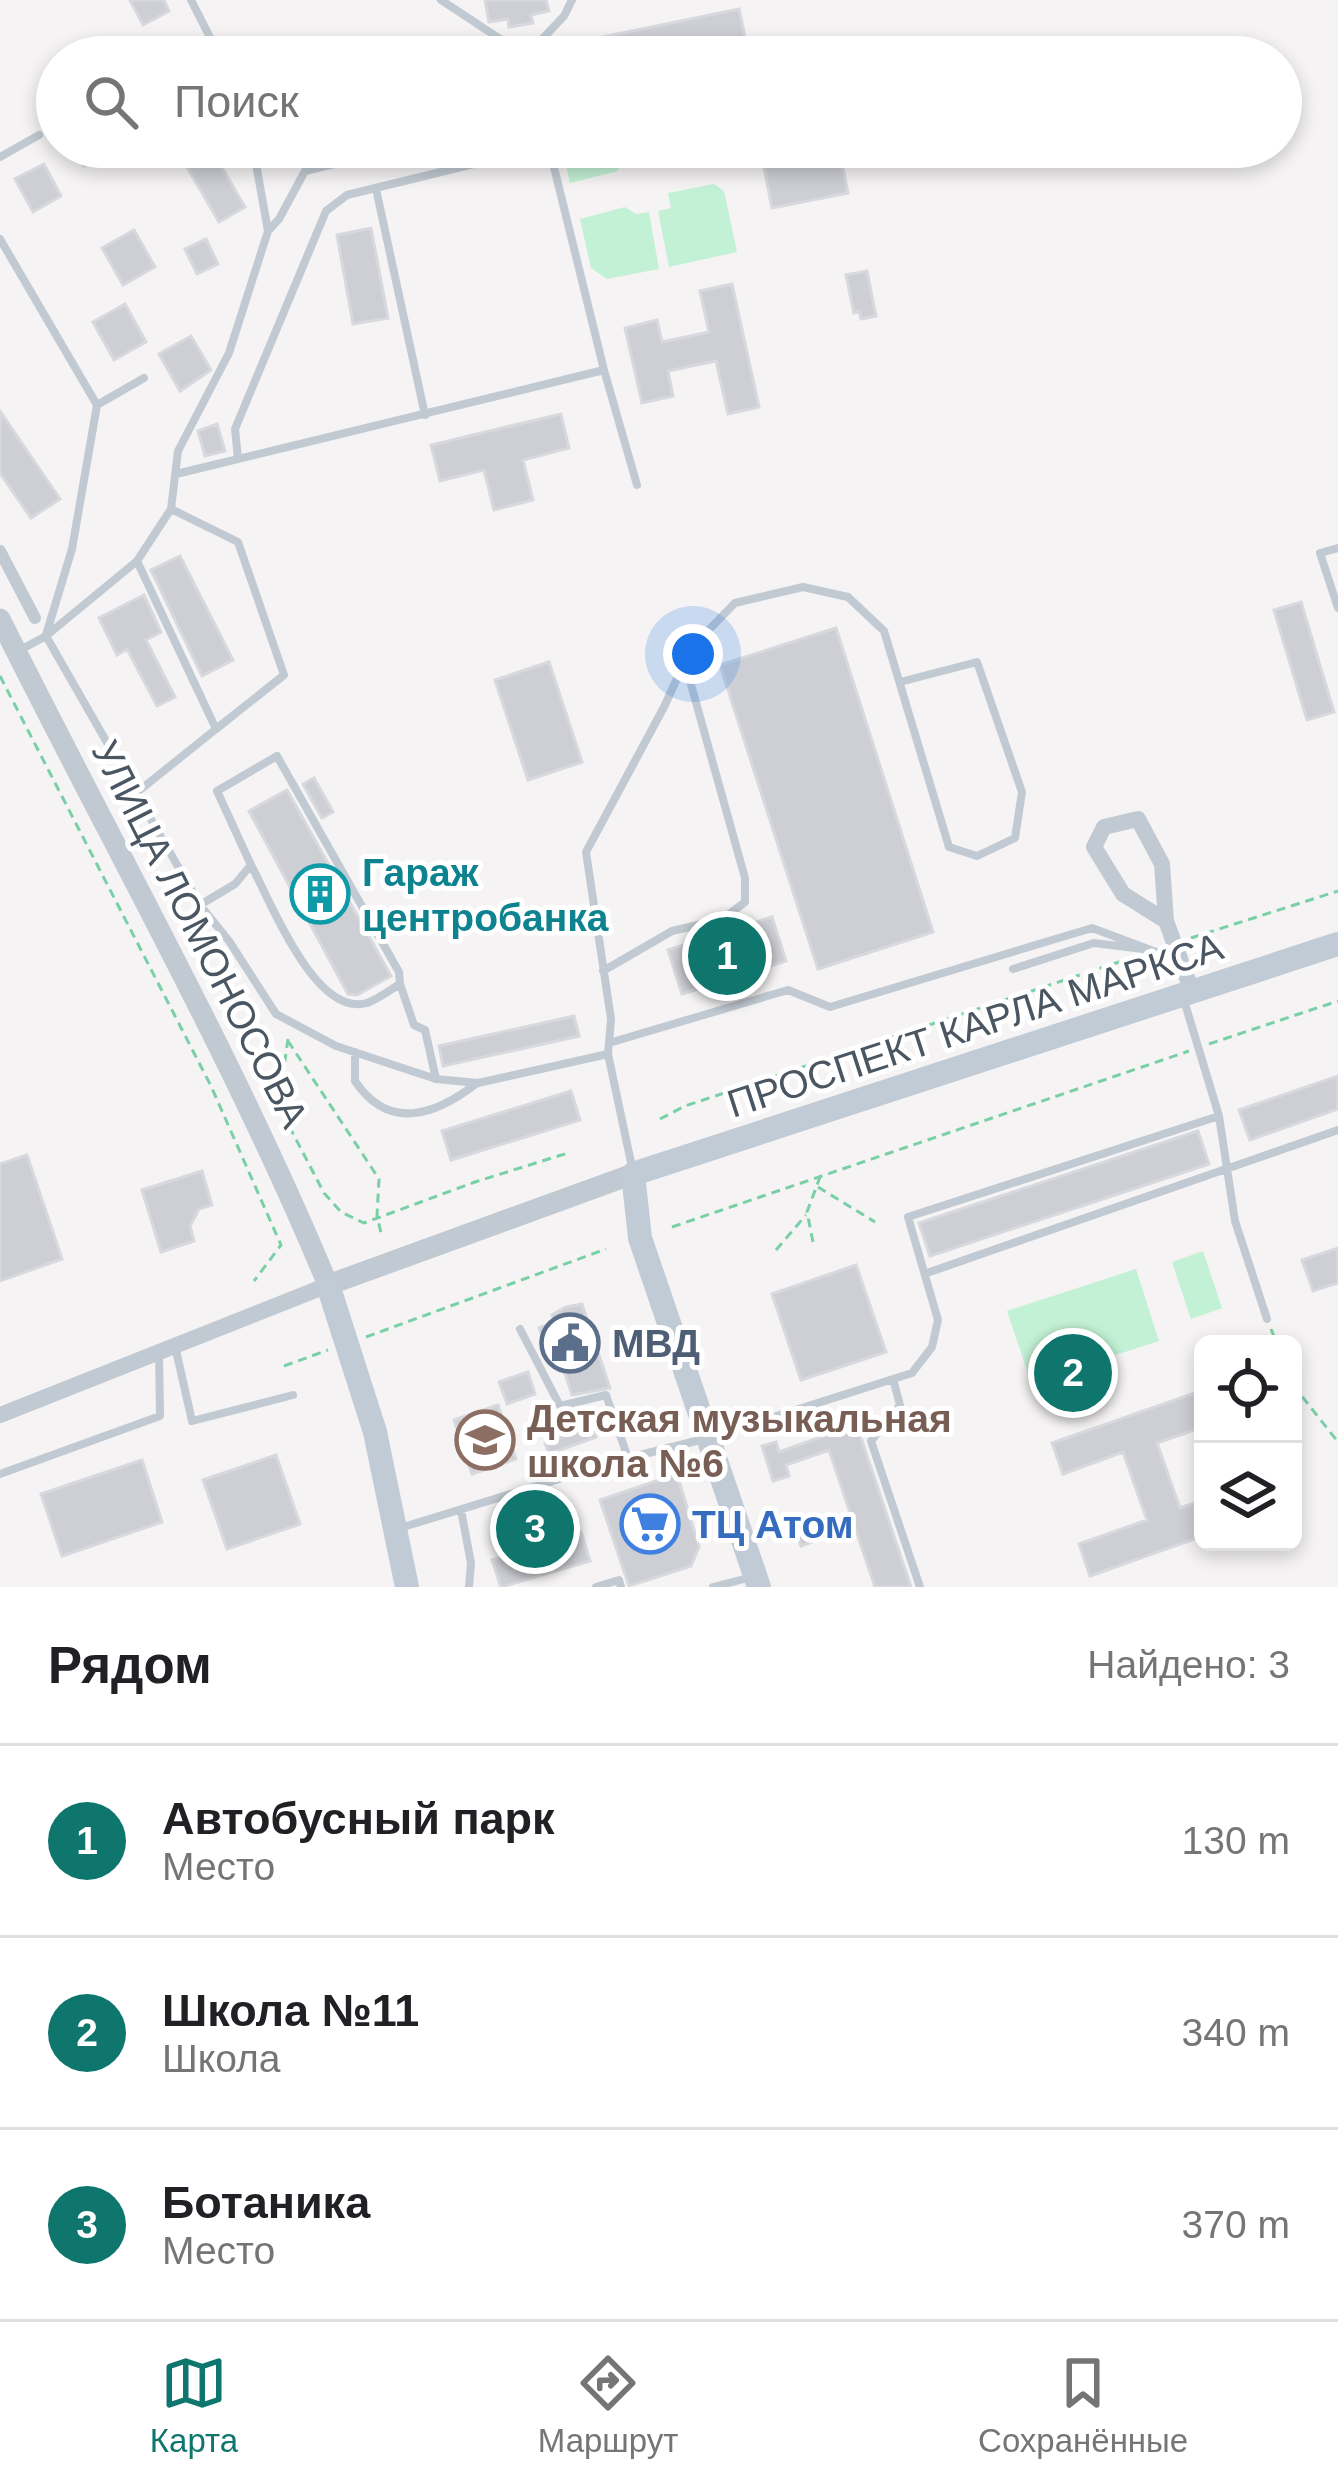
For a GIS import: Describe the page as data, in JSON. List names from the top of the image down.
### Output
{
  "streets": {
    "main road": ["ПРОСПЕКТ КАРЛА МАРКСА"],
    "street": ["УЛИЦА ЛОМОНОСОВА"]
  },
  "crossings": [
    ["УЛИЦА ЛОМОНОСОВА", "ПРОСПЕКТ КАРЛА МАРКСА"]
  ],
  "places": {
    "building": ["Гараж центробанка"],
    "public building": ["МВД"],
    "school or university": ["Детская музыкальная школа №6"],
    "supermarket": ["ТЦ Атом"]
  },
  "page": {
    "search": "Поиск",
    "pins": ["1", "2", "3"],
    "heading": ["Рядом", "Найдено: 3"],
    "list": [
      {
        "mark": "1",
        "name": "Автобусный парк",
        "note": "Место",
        "value": "130 m"
      },
      {
        "mark": "2",
        "name": "Школа №11",
        "note": "Школа",
        "value": "340 m"
      },
      {
        "mark": "3",
        "name": "Ботаника",
        "note": "Место",
        "value": "370 m"
      }
    ],
    "nav": ["Карта", "Маршрут", "Сохранённые"]
  }
}
